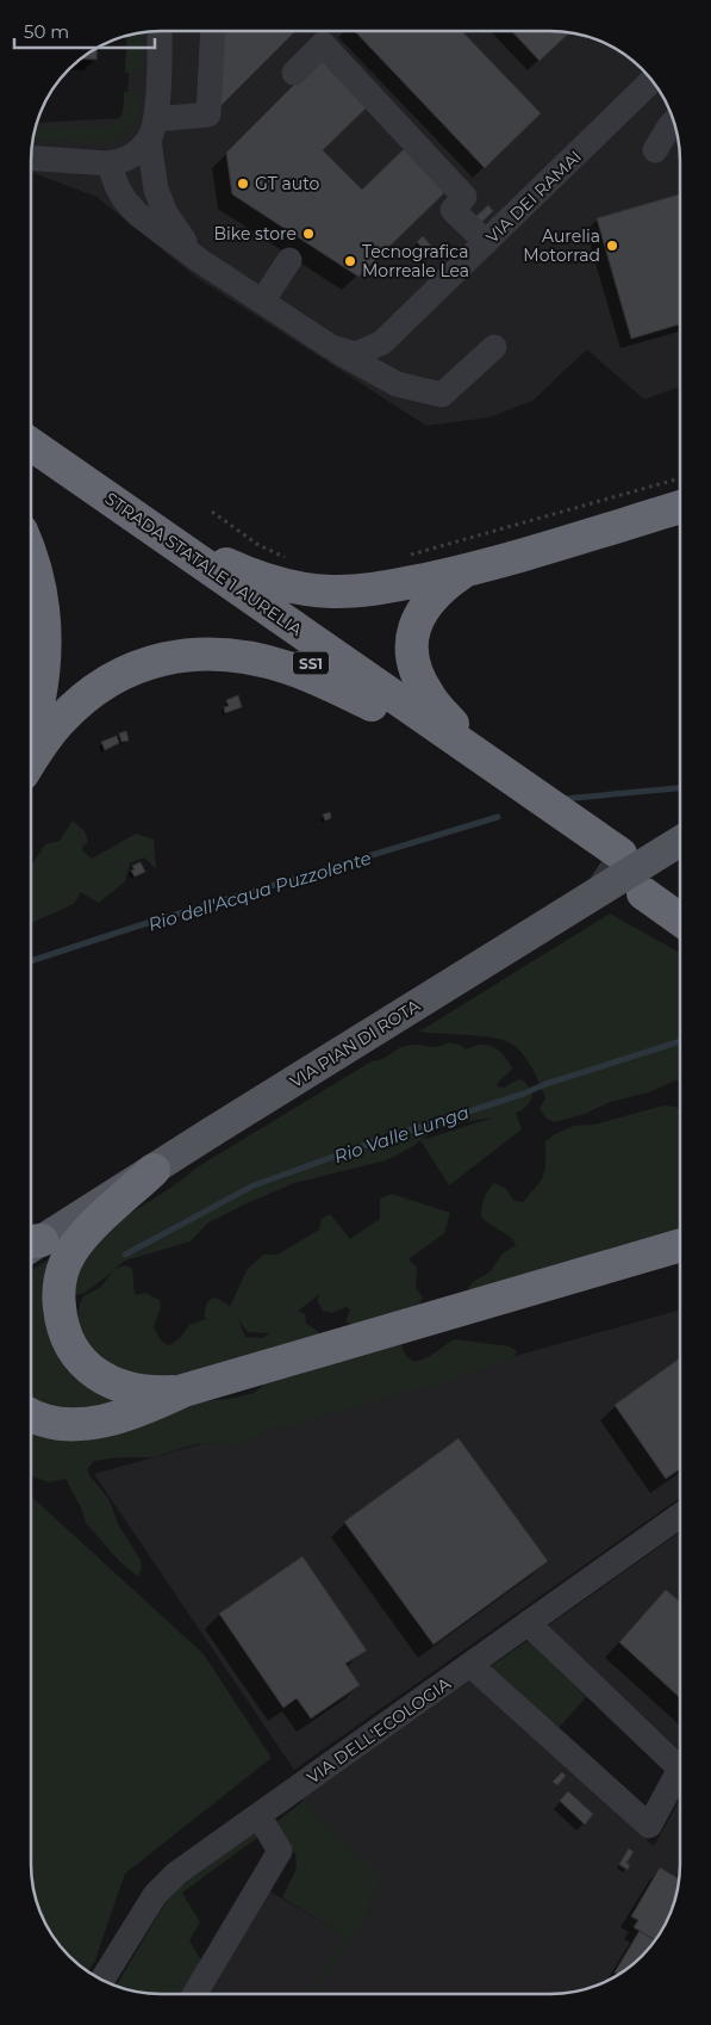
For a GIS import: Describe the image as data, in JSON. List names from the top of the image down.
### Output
{
  "streets": {
    "highway": ["STRADA STATALE 1 AURELIA", "SS1"],
    "main road": ["VIA PIAN DI ROTA"],
    "street": ["VIA DEI RAMAI", "VIA DELL'ECOLOGIA"]
  },
  "water": ["Rio dell'Acqua Puzzolente", "Rio Valle Lunga"],
  "places": [
    "GT auto",
    "Bike store",
    "Aurelia Motorrad",
    "Tecnografica Morreale Lea"
  ],
  "scale_bar": "50 m"
}
